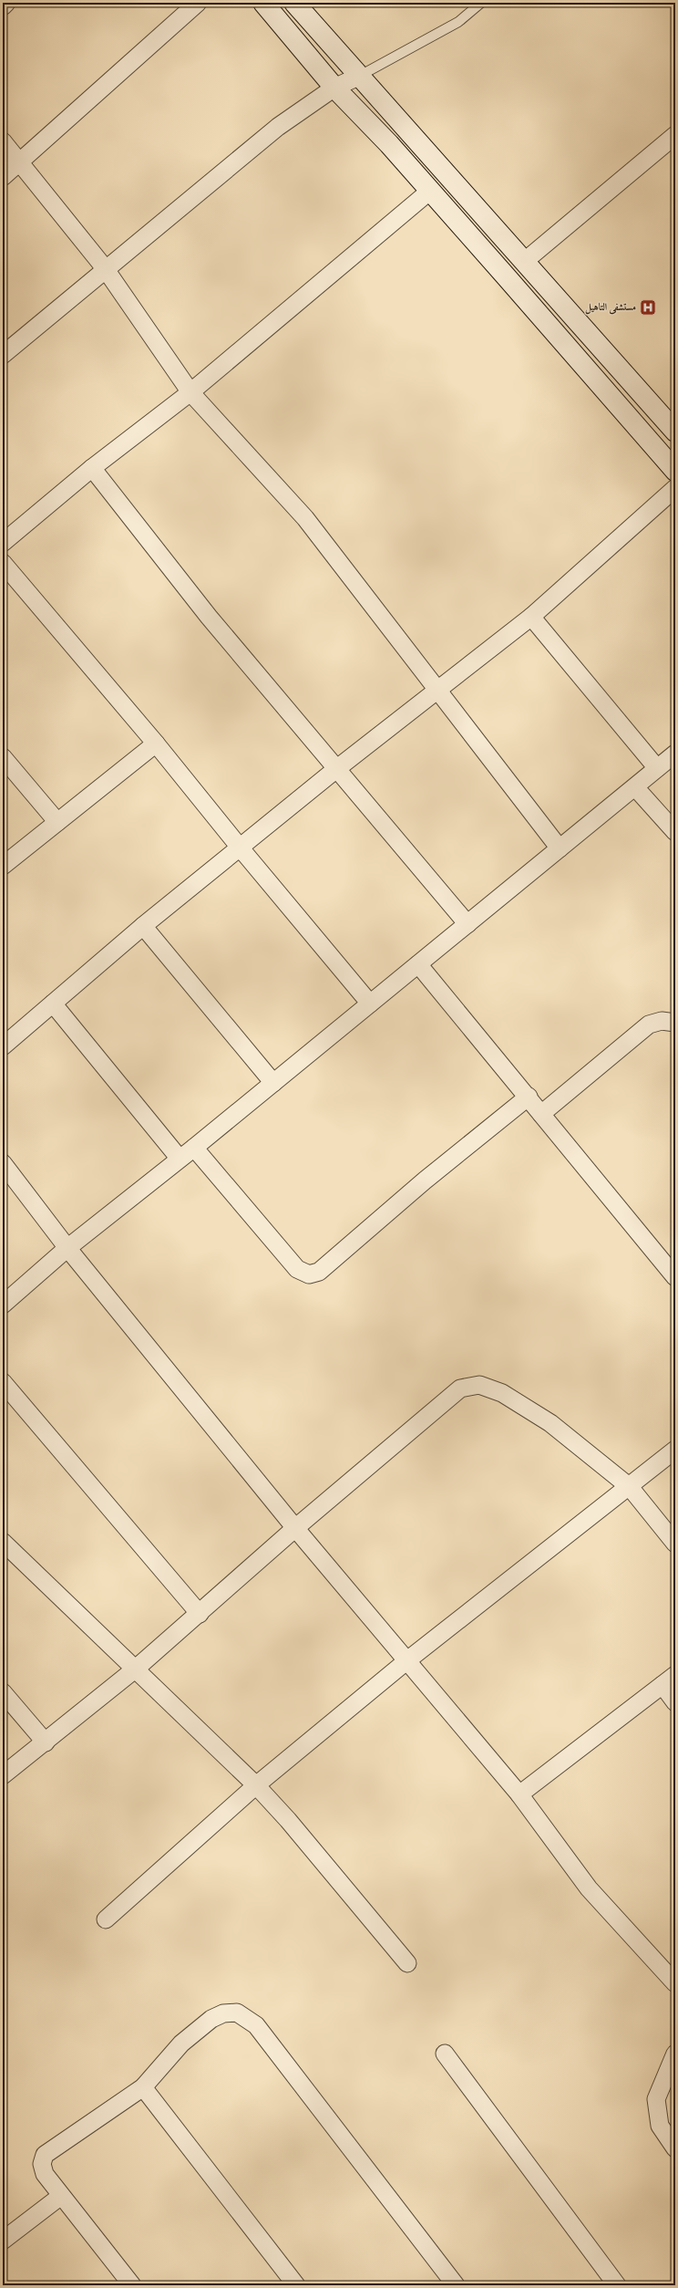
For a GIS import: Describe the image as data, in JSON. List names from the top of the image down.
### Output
{
  "places": {
    "hospital": ["مستشفى التاهيل"]
  }
}
